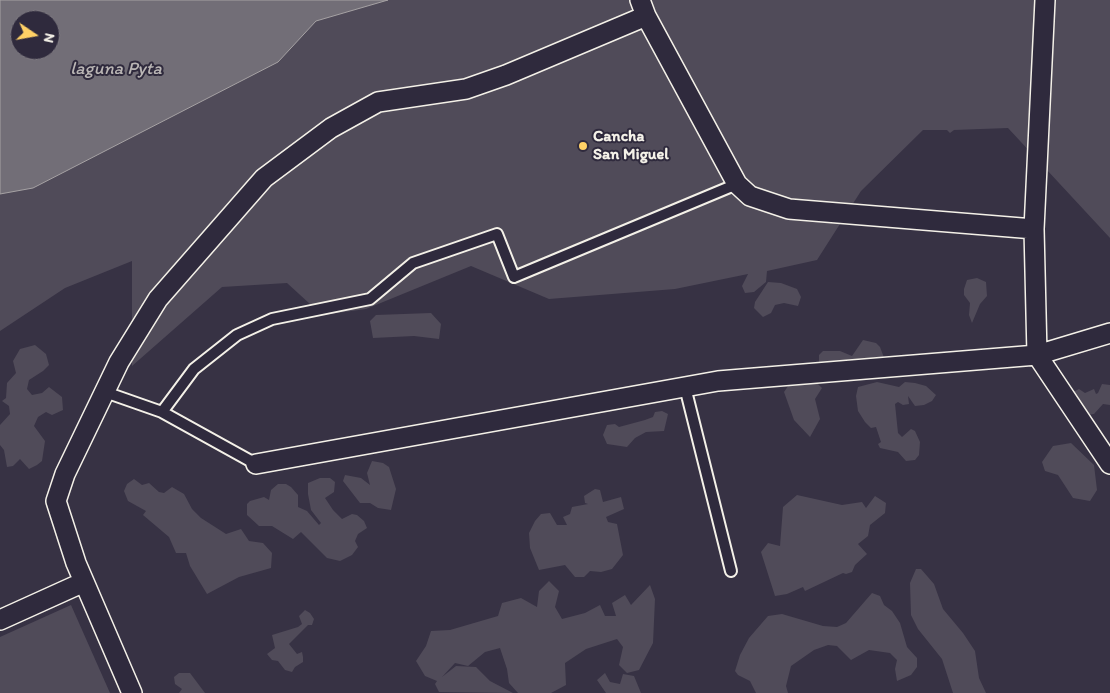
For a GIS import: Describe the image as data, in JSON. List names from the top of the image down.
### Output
{
  "water": ["laguna Pyta"],
  "places": ["Cancha San Miguel"],
  "north": "right"
}
